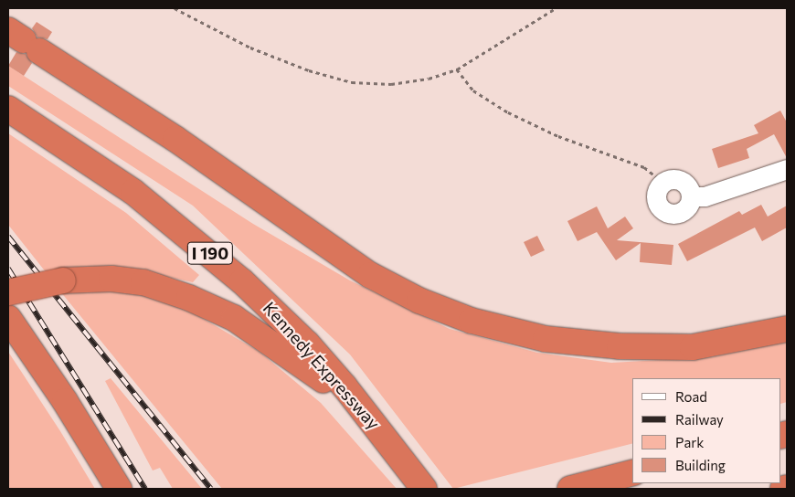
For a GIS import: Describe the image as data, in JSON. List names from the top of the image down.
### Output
{
  "streets": {
    "highway": ["I 190", "Kennedy Expressway"]
  },
  "legend": [
    "Road",
    "Railway",
    "Park",
    "Building"
  ]
}
